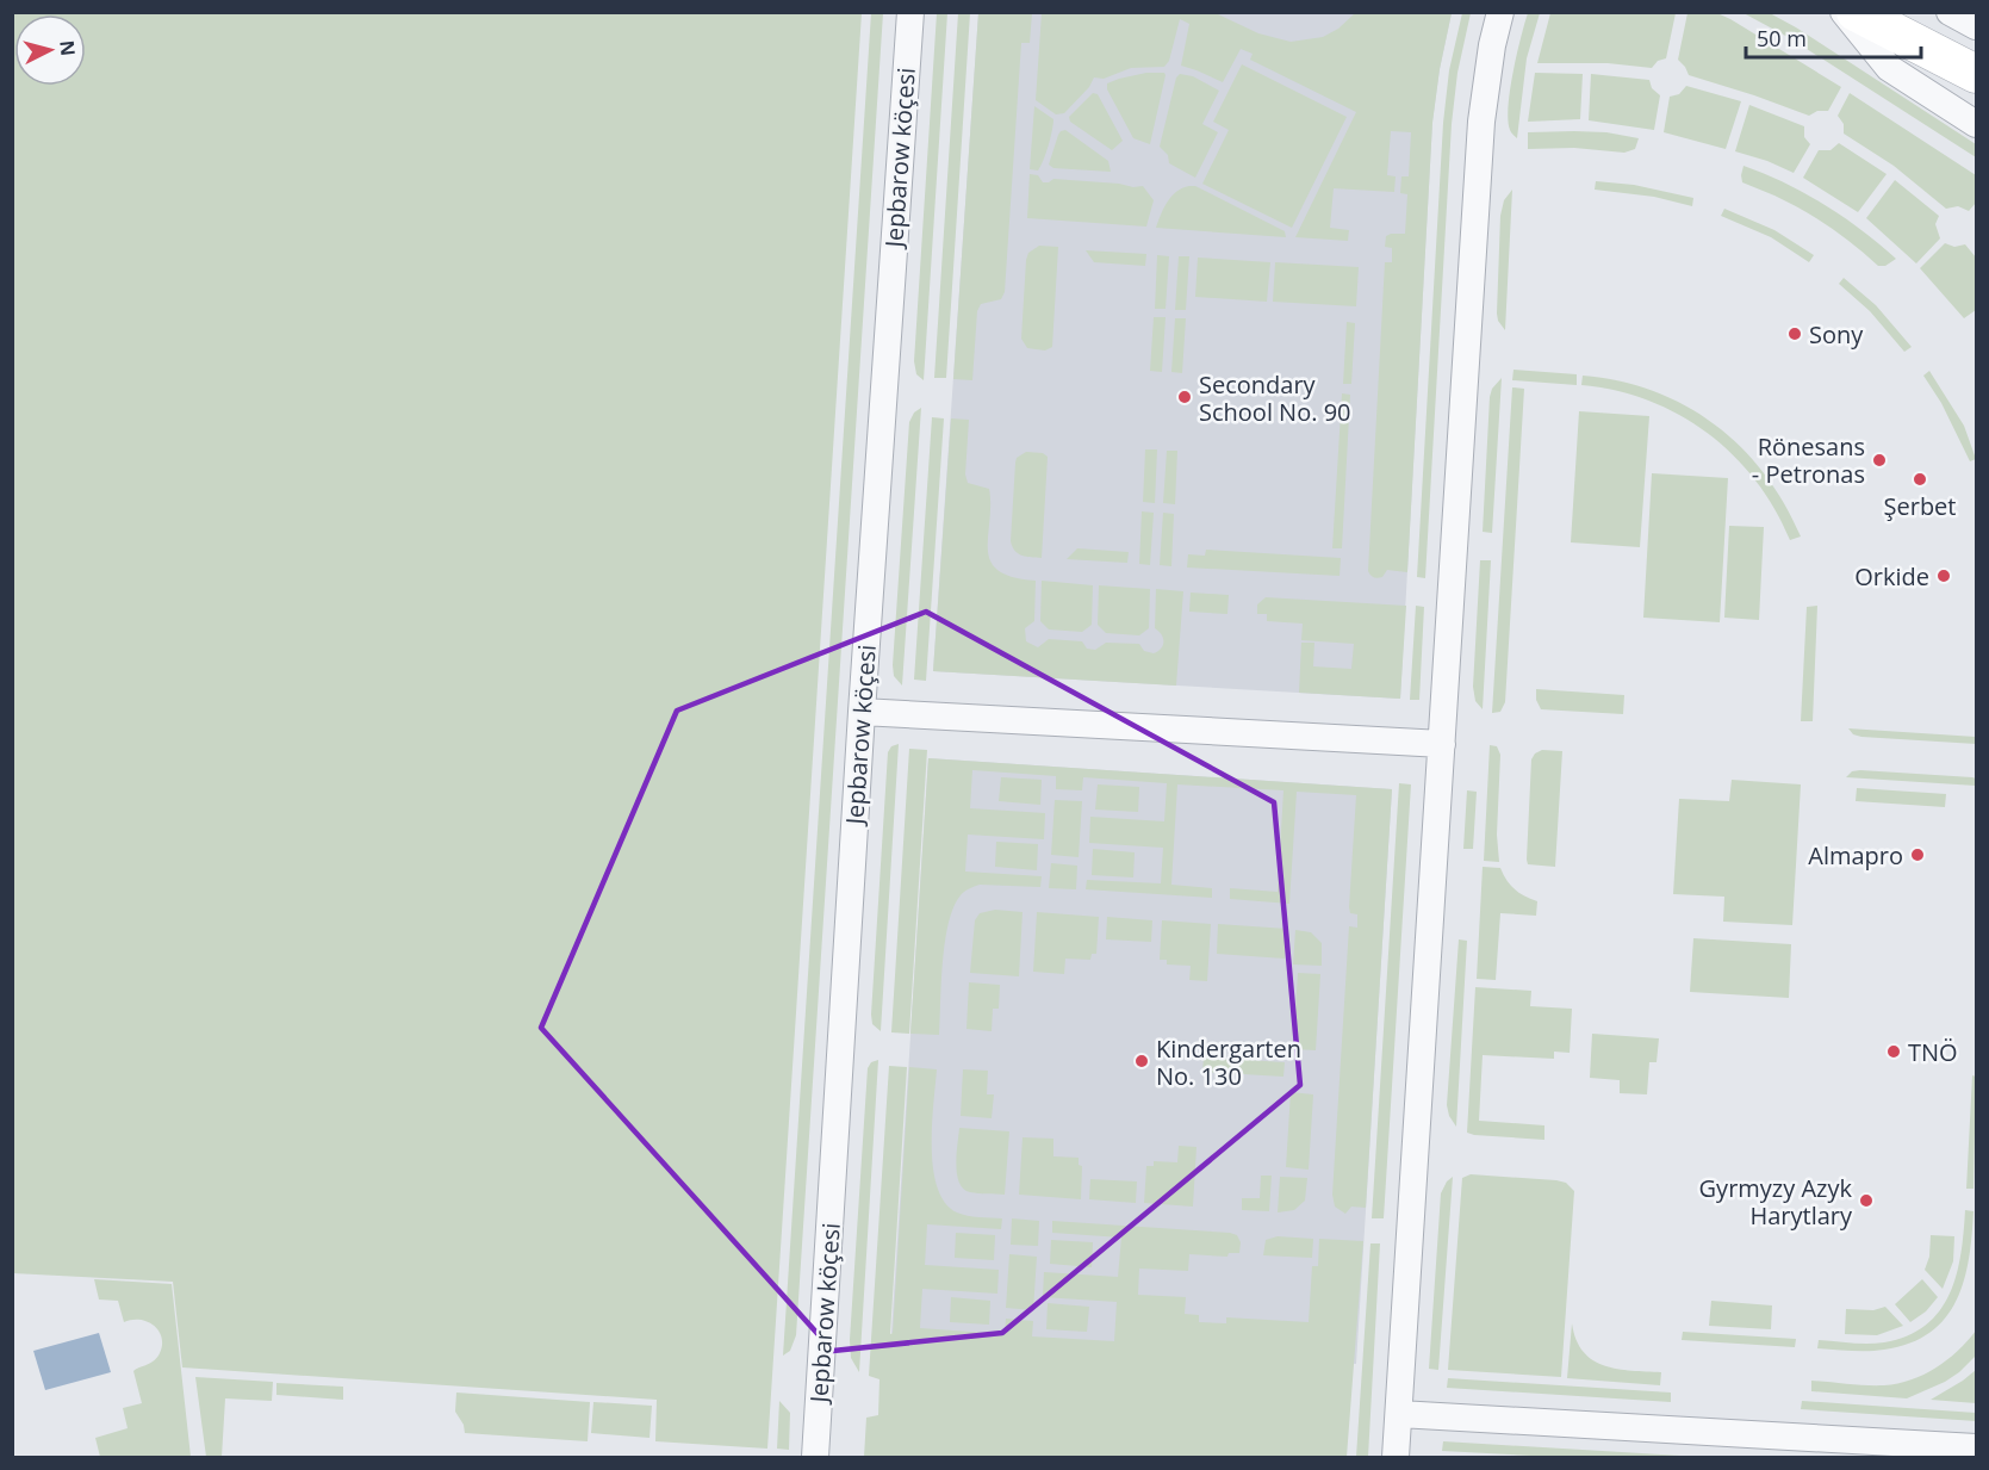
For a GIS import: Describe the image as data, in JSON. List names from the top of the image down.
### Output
{
  "streets": {
    "street": ["Jepbarow köçesi"]
  },
  "places": [
    "Sony",
    "Secondary School No. 90",
    "Rönesans - Petronas",
    "Şerbet",
    "Orkide",
    "Almapro",
    "TNÖ",
    "Kindergarten No. 130",
    "Gyrmyzy Azyk Harytlary"
  ],
  "scale_bar": "50 m",
  "north": "right"
}
